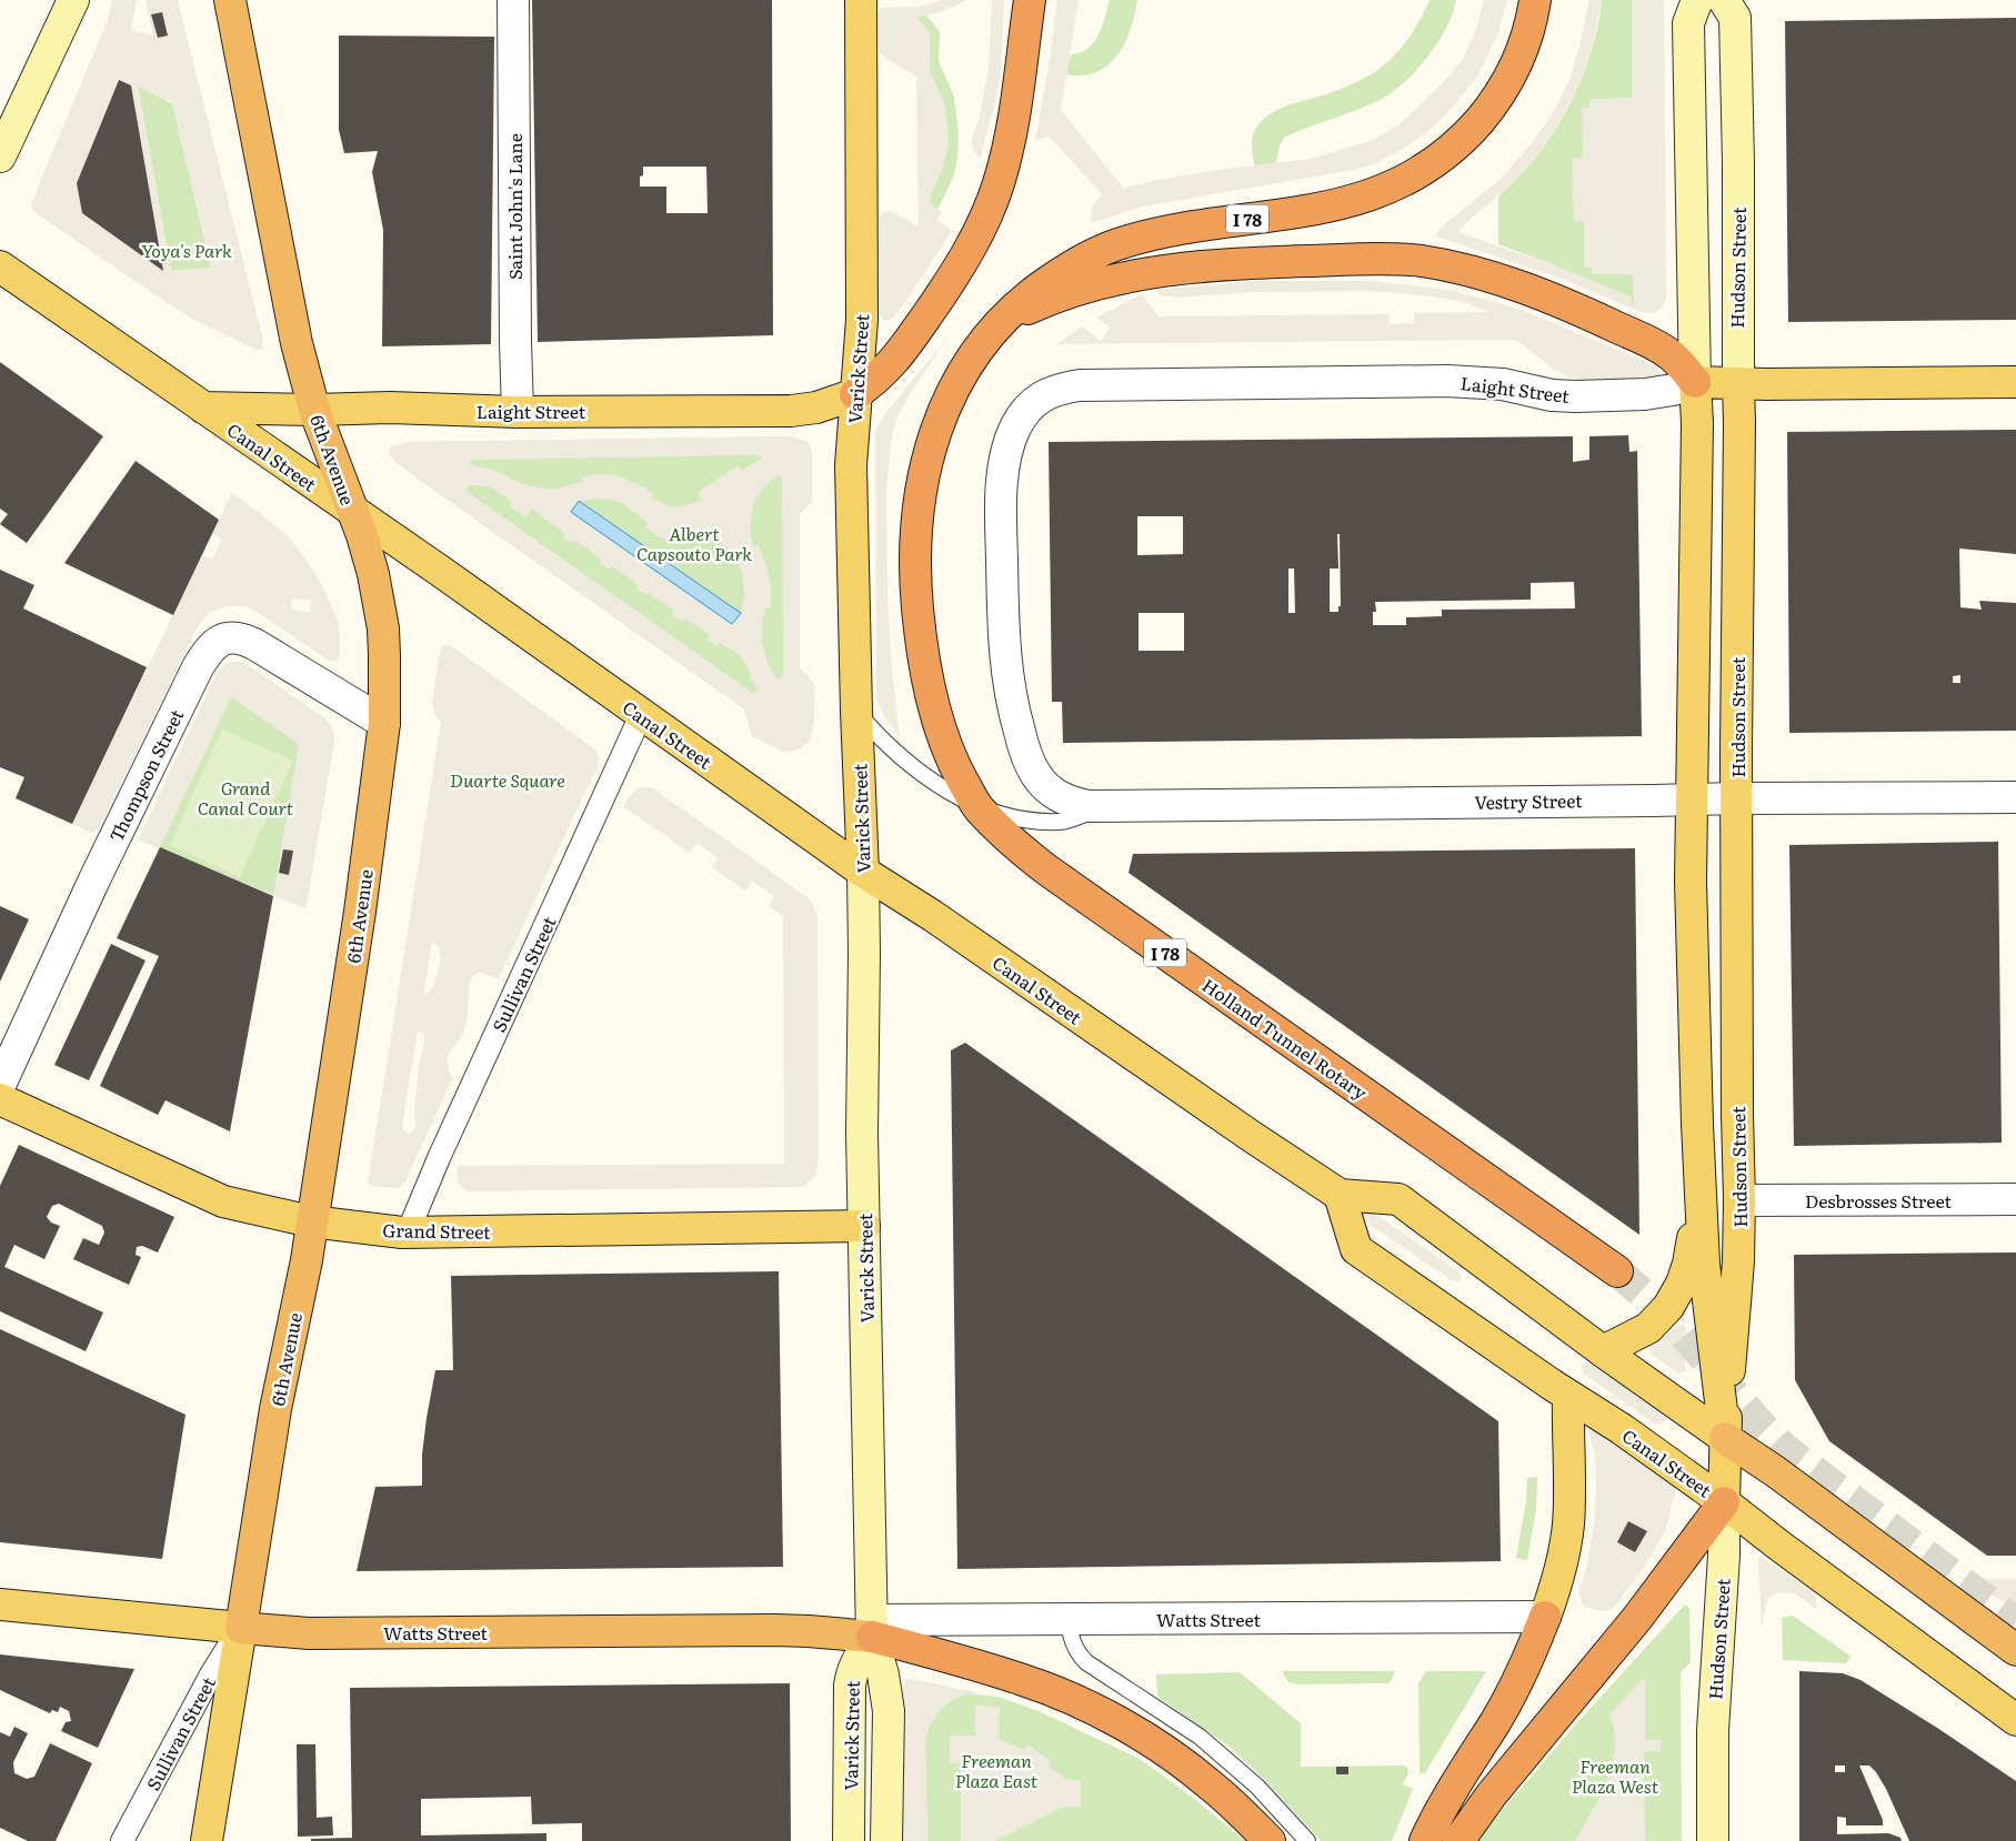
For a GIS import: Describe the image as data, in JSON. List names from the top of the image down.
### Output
{
  "streets": {
    "highway": [
      "I 78",
      "Canal Street",
      "6th Avenue",
      "Holland Tunnel Rotary",
      "Watts Street"
    ],
    "main road": [
      "Hudson Street",
      "Varick Street",
      "Laight Street",
      "Grand Street"
    ],
    "street": [
      "Saint John's Lane",
      "Thompson Street",
      "Vestry Street",
      "Sullivan Street",
      "Desbrosses Street"
    ]
  },
  "crossings": [
    ["Saint John's Lane", "Laight Street"],
    ["Hudson Street", "Laight Street"],
    ["Hudson Street", "Canal Street"],
    ["Hudson Street", "Vestry Street"],
    ["Hudson Street", "Desbrosses Street"],
    ["Varick Street", "Laight Street"],
    ["Varick Street", "Canal Street"],
    ["Varick Street", "Grand Street"],
    ["Varick Street", "Watts Street"],
    ["Laight Street", "Canal Street"],
    ["Laight Street", "6th Avenue"],
    ["Laight Street", "Vestry Street"],
    ["Canal Street", "6th Avenue"],
    ["Canal Street", "Sullivan Street"],
    ["6th Avenue", "Thompson Street"],
    ["6th Avenue", "Sullivan Street"],
    ["6th Avenue", "Grand Street"],
    ["6th Avenue", "Watts Street"],
    ["Sullivan Street", "Grand Street"],
    ["Sullivan Street", "Watts Street"]
  ],
  "parks": [
    "Yoya's Park",
    "Albert Capsouto Park",
    "Duarte Square",
    "Grand Canal Court",
    "Freeman Plaza East",
    "Freeman Plaza West"
  ]
}
